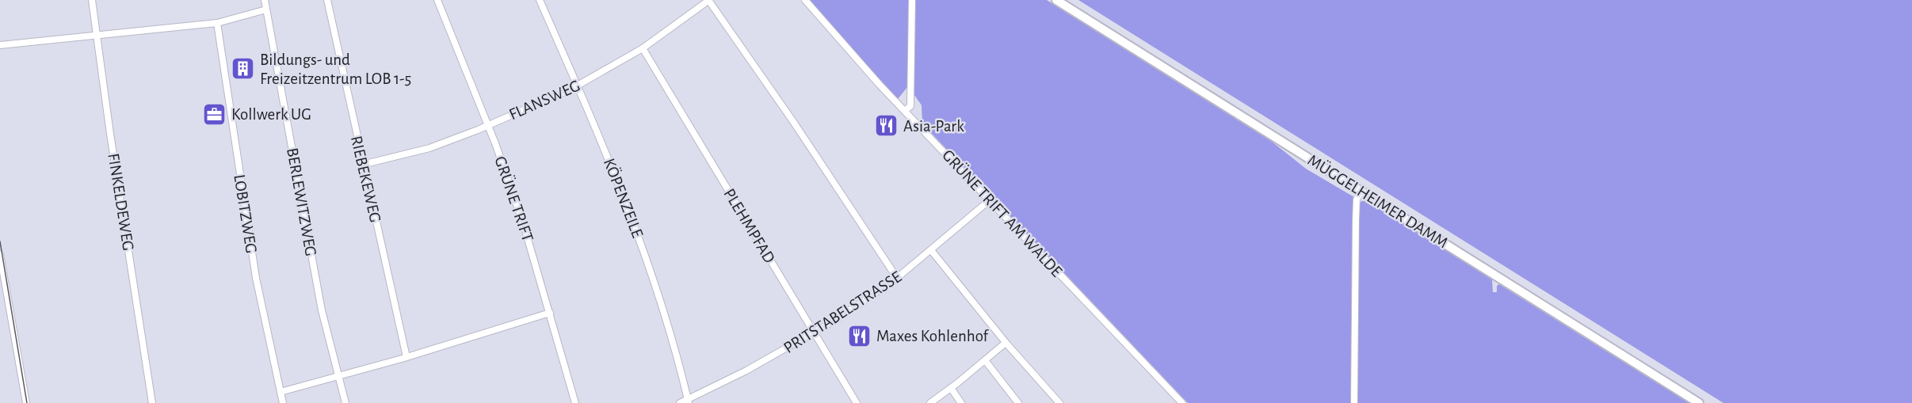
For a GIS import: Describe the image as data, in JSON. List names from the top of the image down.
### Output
{
  "streets": {
    "main road": ["MÜGGELHEIMER DAMM"],
    "street": [
      "FLANSWEG",
      "RIEBEKEWEG",
      "KÖPENZEILE",
      "GRÜNE TRIFT",
      "FINKELDEWEG",
      "BERLEWITZWEG",
      "GRÜNE TRIFT AM WALDE",
      "LOBITZWEG",
      "PLEHMPFAD",
      "PRITSTABELSTRASSE"
    ]
  },
  "crossings": [
    ["FLANSWEG", "RIEBEKEWEG"],
    ["FLANSWEG", "KÖPENZEILE"],
    ["FLANSWEG", "GRÜNE TRIFT"],
    ["FLANSWEG", "PLEHMPFAD"],
    ["KÖPENZEILE", "PRITSTABELSTRASSE"],
    ["GRÜNE TRIFT AM WALDE", "PRITSTABELSTRASSE"],
    ["PLEHMPFAD", "PRITSTABELSTRASSE"]
  ],
  "places": {
    "building": ["Bildungs- und Freizeitzentrum LOB 1-5"],
    "office": ["Kollwerk UG"],
    "restaurant": ["Asia-Park", "Maxes Kohlenhof"]
  }
}
